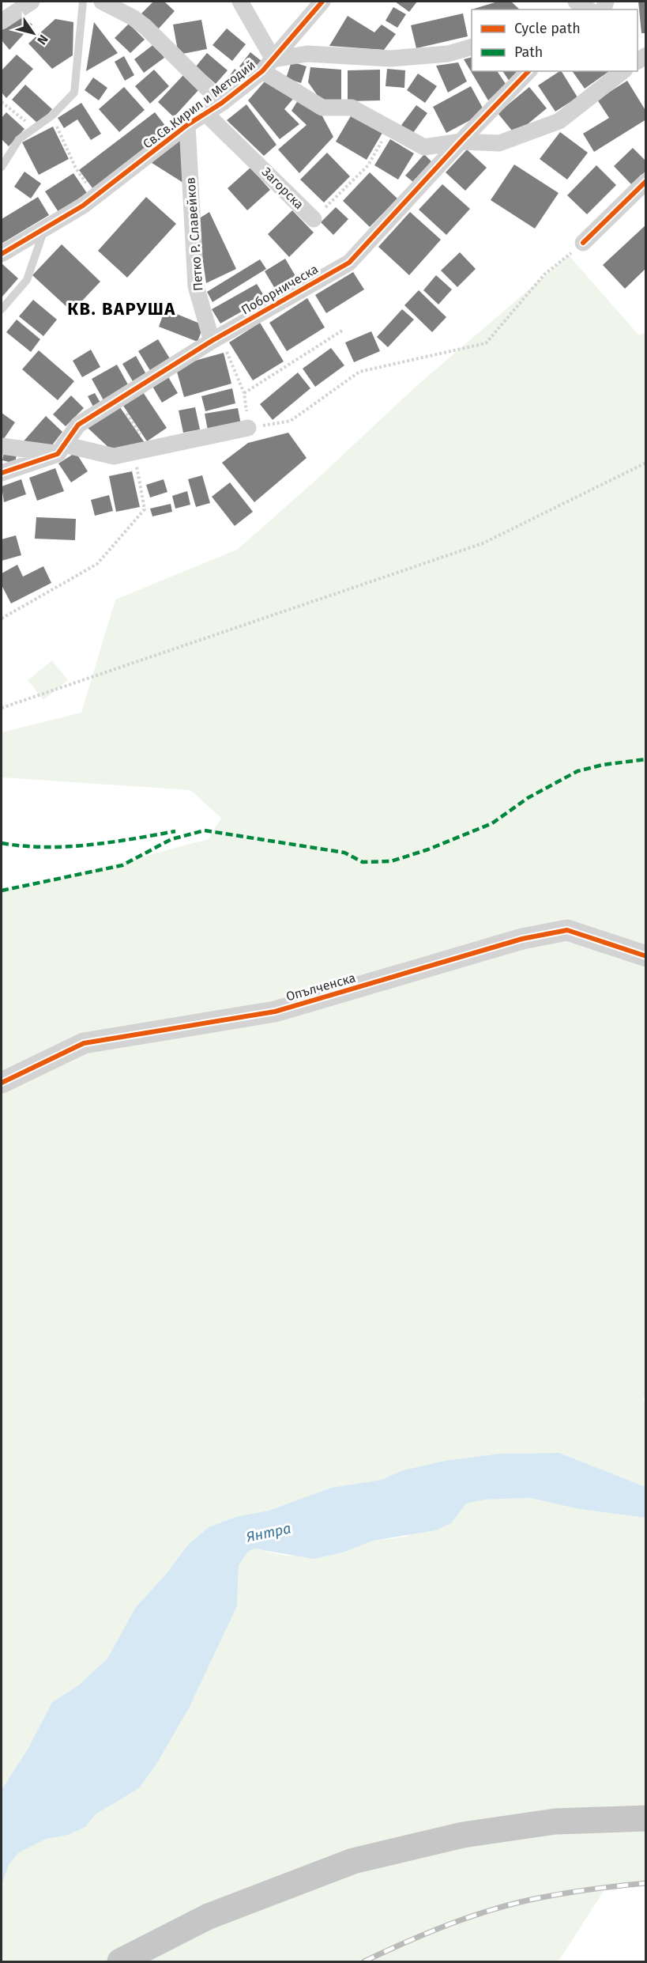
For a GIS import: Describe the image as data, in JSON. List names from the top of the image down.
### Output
{
  "streets": {
    "street": [
      "Св.Св.Кирил и Методий",
      "Загорска",
      "Петко Р. Славейков",
      "Поборническа",
      "Опълченска"
    ]
  },
  "crossings": [
    ["Св.Св.Кирил и Методий", "Загорска"],
    ["Св.Св.Кирил и Методий", "Петко Р. Славейков"],
    ["Петко Р. Славейков", "Поборническа"]
  ],
  "districts": ["КВ. ВАРУША"],
  "water": ["Янтра"],
  "legend": ["Cycle path", "Path"],
  "north": "bottom right"
}
